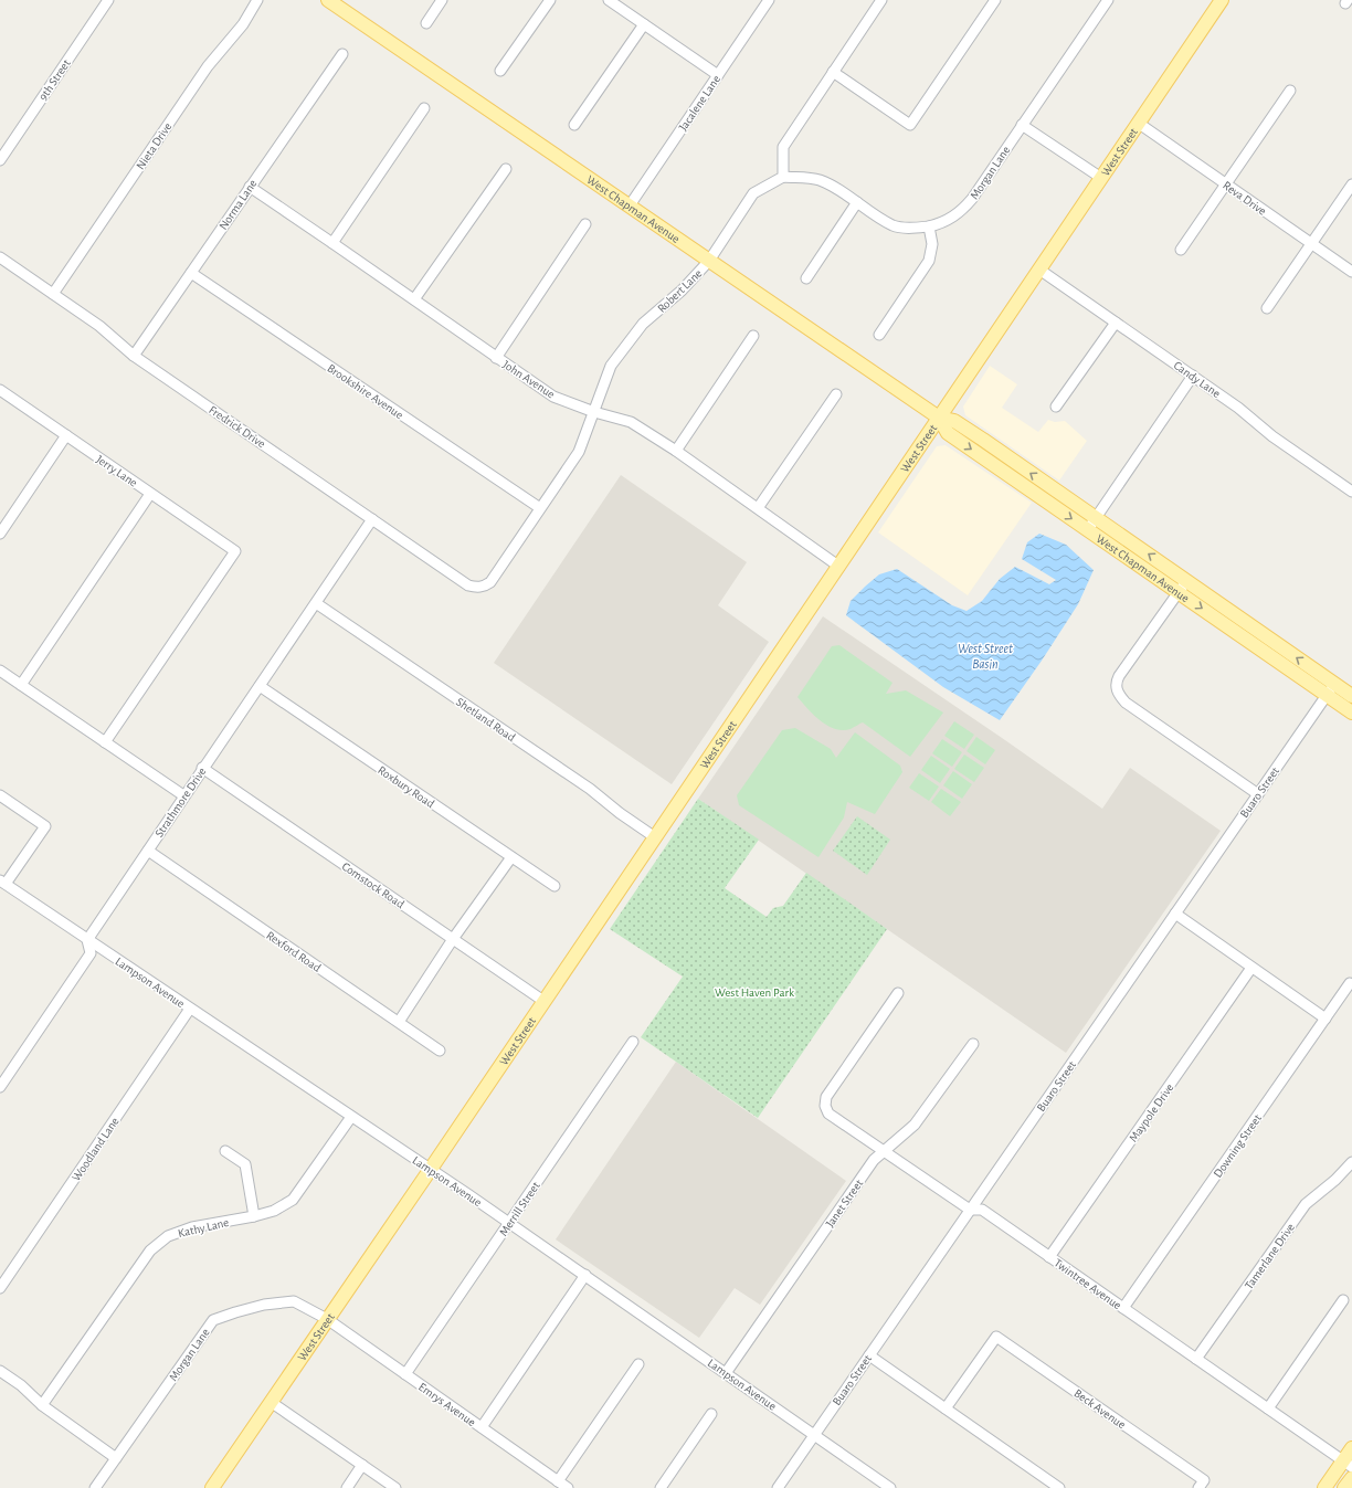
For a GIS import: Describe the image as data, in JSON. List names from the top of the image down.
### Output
{
  "streets": {
    "main road": ["West Street", "West Chapman Avenue"],
    "street": [
      "9th Street",
      "Jacalene Lane",
      "Nieta Drive",
      "Morgan Lane",
      "Reva Drive",
      "Norma Lane",
      "Robert Lane",
      "John Avenue",
      "Candy Lane",
      "Brookshire Avenue",
      "Fredrick Drive",
      "Jerry Lane",
      "Shetland Road",
      "Roxbury Road",
      "Buaro Street",
      "Strathmore Drive",
      "Comstock Road",
      "Rexford Road",
      "Lampson Avenue",
      "Maypole Drive",
      "Downing Street",
      "Woodland Lane",
      "Janet Street",
      "Merrill Street",
      "Kathy Lane",
      "Tamerlane Drive",
      "Twintree Avenue",
      "Emrys Avenue",
      "Beck Avenue"
    ]
  },
  "crossings": [
    ["Jacalene Lane", "West Chapman Avenue"],
    ["Nieta Drive", "Fredrick Drive"],
    ["West Street", "Morgan Lane"],
    ["West Street", "Reva Drive"],
    ["West Street", "West Chapman Avenue"],
    ["West Street", "John Avenue"],
    ["West Street", "Candy Lane"],
    ["West Street", "Shetland Road"],
    ["West Street", "Comstock Road"],
    ["West Street", "Lampson Avenue"],
    ["West Street", "Emrys Avenue"],
    ["Morgan Lane", "Emrys Avenue"],
    ["Norma Lane", "John Avenue"],
    ["Norma Lane", "Brookshire Avenue"],
    ["Norma Lane", "Fredrick Drive"],
    ["West Chapman Avenue", "Robert Lane"],
    ["West Chapman Avenue", "Buaro Street"],
    ["Robert Lane", "John Avenue"],
    ["Robert Lane", "Brookshire Avenue"],
    ["Robert Lane", "Fredrick Drive"],
    ["Fredrick Drive", "Strathmore Drive"],
    ["Shetland Road", "Strathmore Drive"],
    ["Roxbury Road", "Strathmore Drive"],
    ["Buaro Street", "Lampson Avenue"],
    ["Buaro Street", "Twintree Avenue"],
    ["Strathmore Drive", "Comstock Road"],
    ["Strathmore Drive", "Rexford Road"],
    ["Strathmore Drive", "Lampson Avenue"],
    ["Lampson Avenue", "Woodland Lane"],
    ["Lampson Avenue", "Janet Street"],
    ["Lampson Avenue", "Merrill Street"],
    ["Lampson Avenue", "Kathy Lane"],
    ["Maypole Drive", "Twintree Avenue"],
    ["Downing Street", "Twintree Avenue"],
    ["Janet Street", "Twintree Avenue"],
    ["Merrill Street", "Emrys Avenue"],
    ["Tamerlane Drive", "Twintree Avenue"]
  ],
  "water": ["West Street Basin"],
  "parks": ["West Haven Park"]
}
